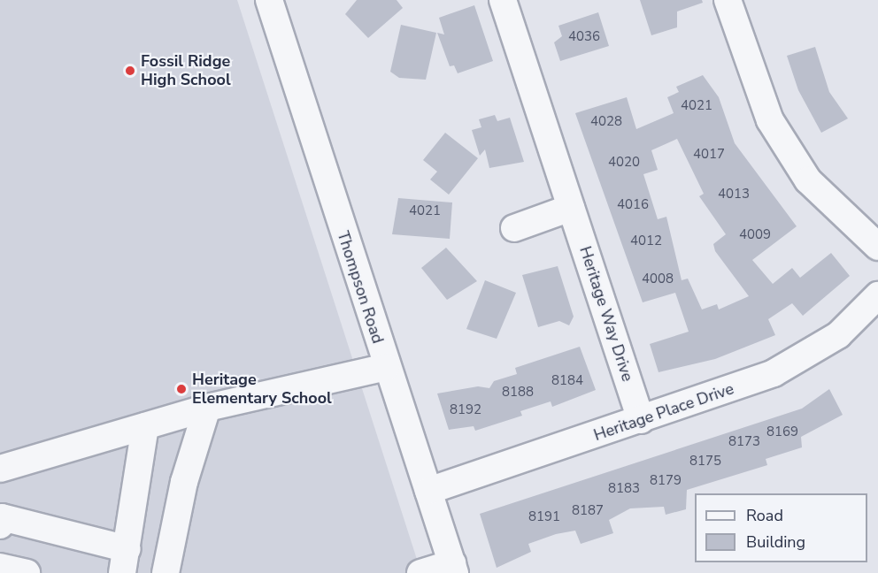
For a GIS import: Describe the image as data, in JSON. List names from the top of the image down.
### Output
{
  "streets": {
    "street": ["Thompson Road", "Heritage Way Drive", "Heritage Place Drive"]
  },
  "crossings": [
    ["Thompson Road", "Heritage Place Drive"],
    ["Heritage Way Drive", "Heritage Place Drive"]
  ],
  "places": ["Fossil Ridge High School", "Heritage Elementary School"],
  "house_numbers": [
    "4036",
    "4021",
    "4028",
    "4017",
    "4020",
    "4013",
    "4016",
    "4021",
    "4009",
    "4012",
    "4008",
    "8184",
    "8188",
    "8192",
    "8169",
    "8173",
    "8175",
    "8179",
    "8183",
    "8187",
    "8191"
  ],
  "legend": ["Road", "Building"]
}
